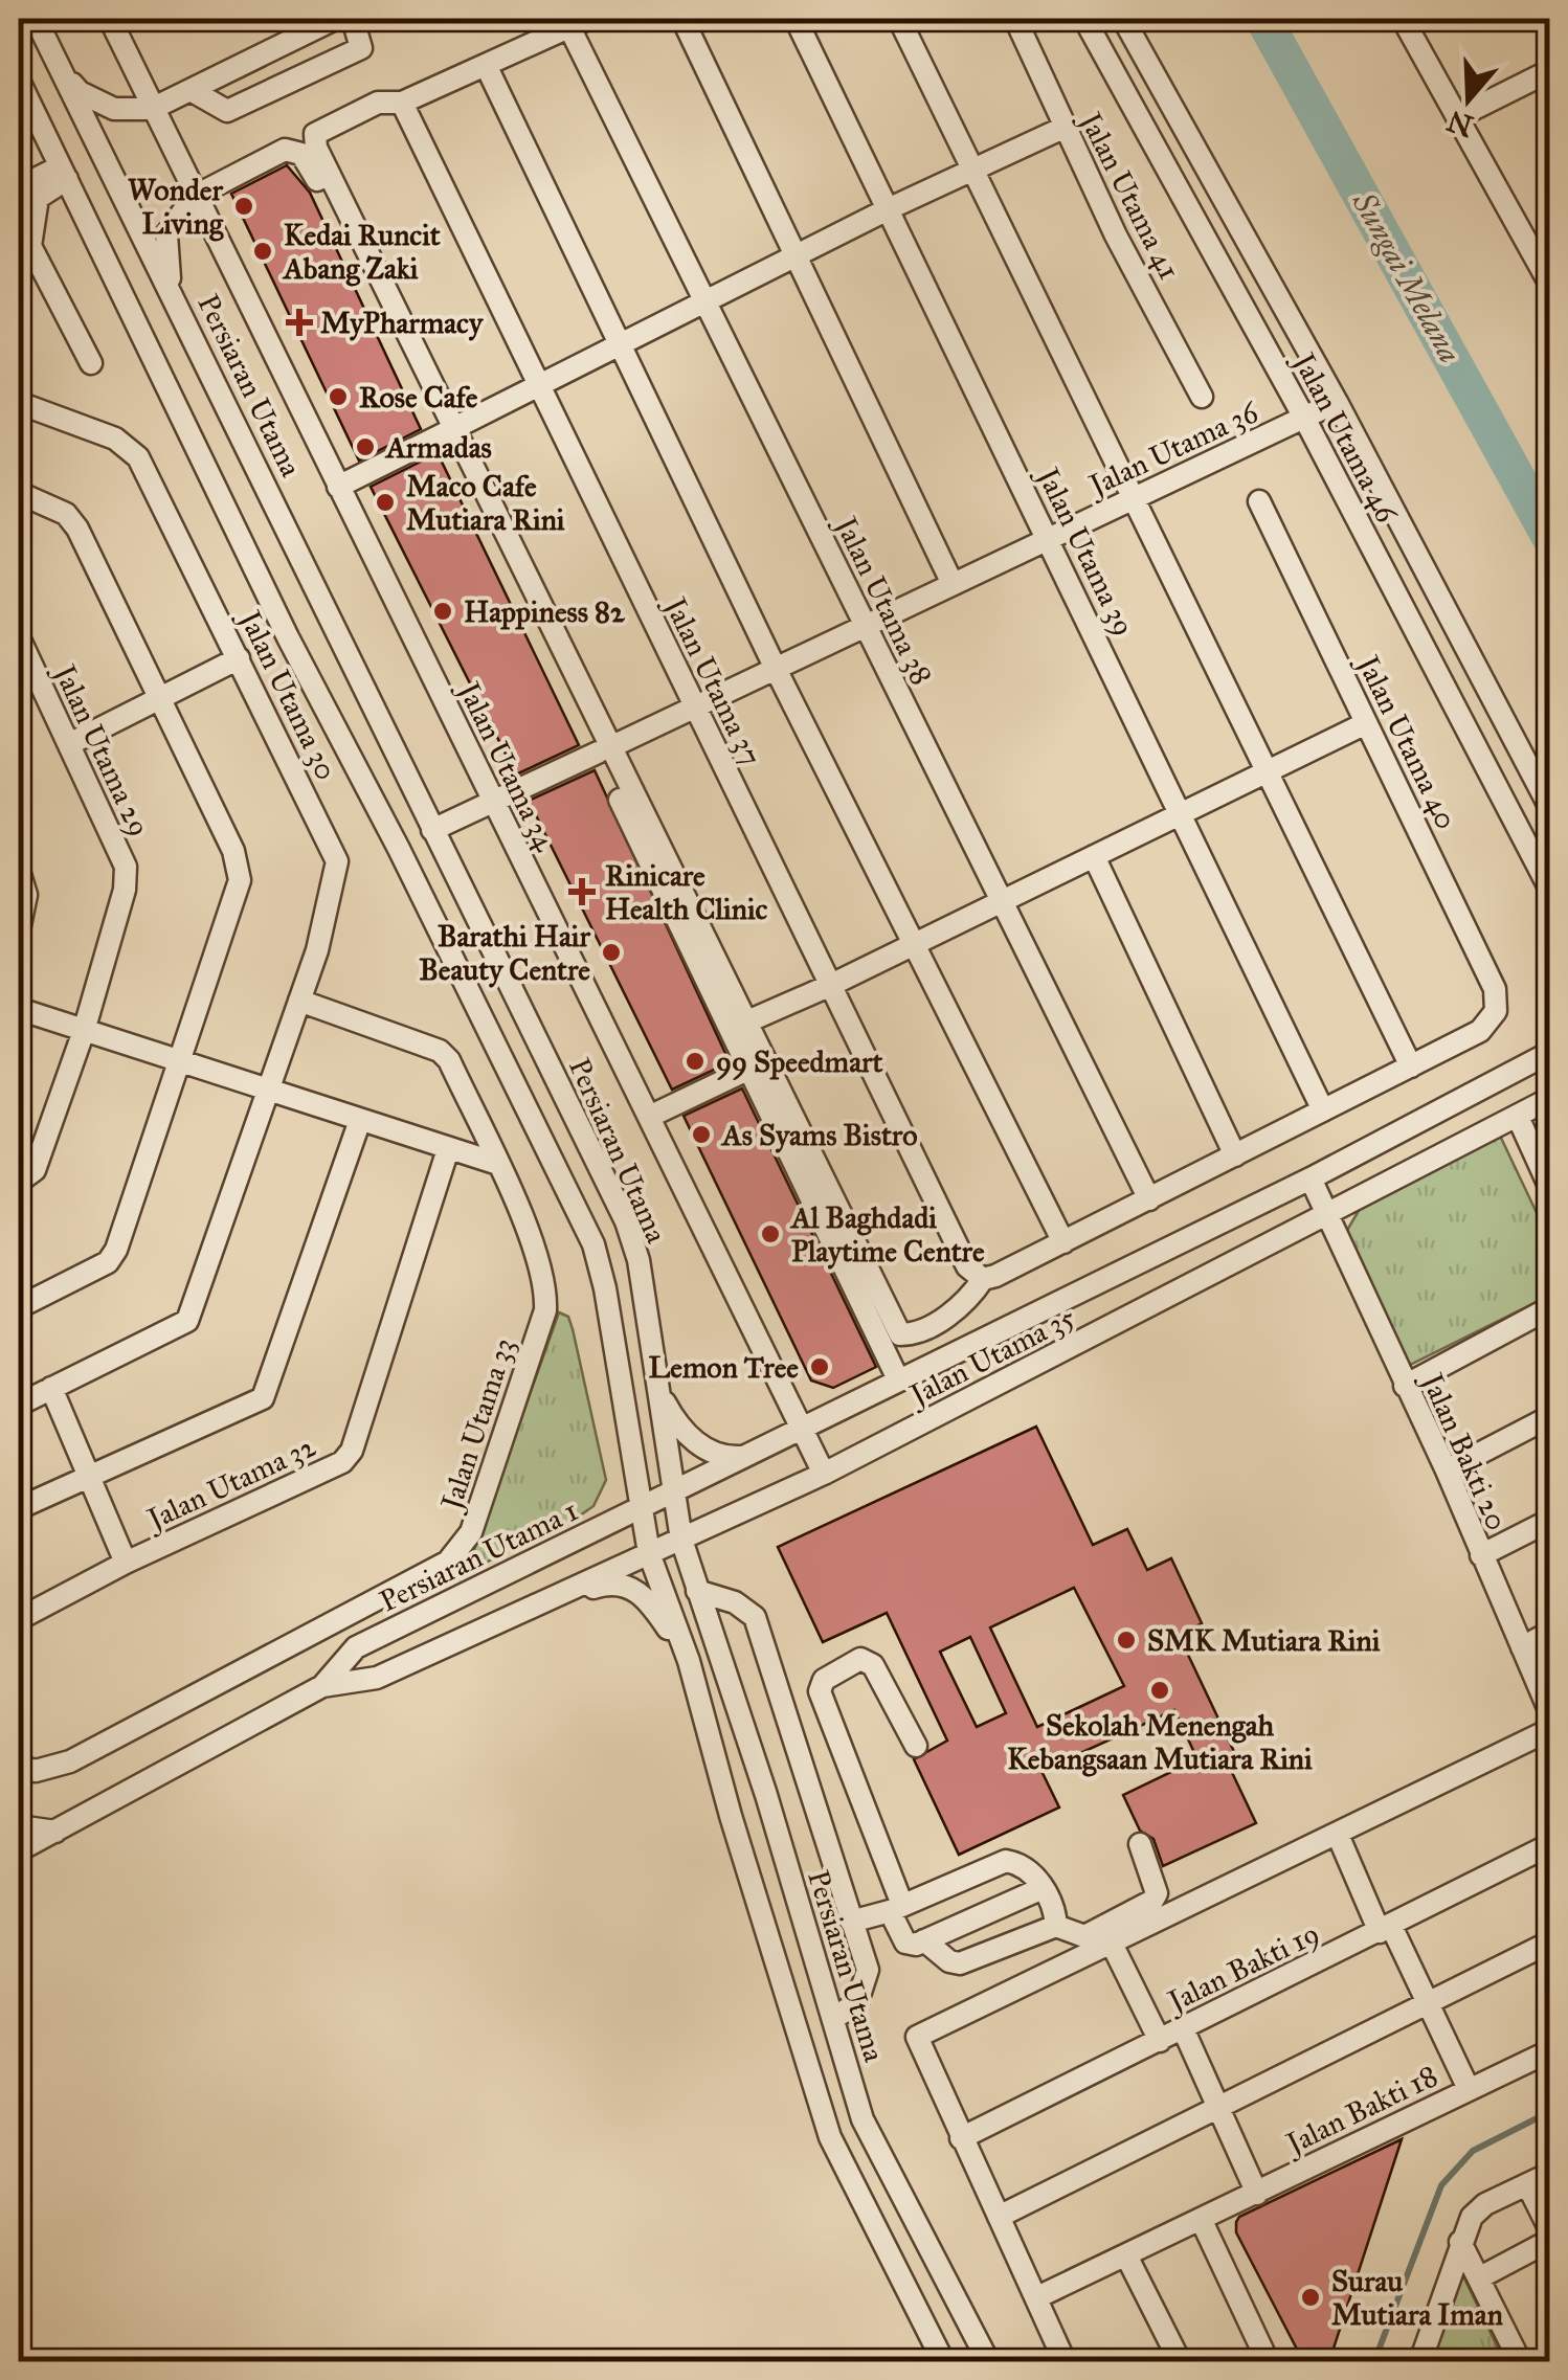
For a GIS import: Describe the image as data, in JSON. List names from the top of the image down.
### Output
{
  "streets": {
    "street": [
      "Jalan Utama 41",
      "Persiaran Utama",
      "Jalan Utama 46",
      "Jalan Utama 36",
      "Jalan Utama 39",
      "Jalan Utama 38",
      "Jalan Utama 37",
      "Jalan Utama 30",
      "Jalan Utama 40",
      "Jalan Utama 29",
      "Jalan Utama 34",
      "Jalan Utama 35",
      "Jalan Utama 33",
      "Jalan Bakti 20",
      "Jalan Utama 32",
      "Persiaran Utama 1",
      "Jalan Bakti 19",
      "Jalan Bakti 18"
    ]
  },
  "crossings": [
    ["Persiaran Utama", "Jalan Utama 36"],
    ["Persiaran Utama", "Jalan Utama 35"],
    ["Persiaran Utama", "Persiaran Utama 1"],
    ["Jalan Utama 46", "Jalan Utama 36"],
    ["Jalan Utama 36", "Jalan Utama 39"],
    ["Jalan Utama 36", "Jalan Utama 38"],
    ["Jalan Utama 36", "Jalan Utama 37"],
    ["Jalan Utama 36", "Jalan Utama 34"],
    ["Jalan Utama 30", "Jalan Utama 33"],
    ["Jalan Utama 34", "Jalan Utama 35"],
    ["Jalan Utama 35", "Jalan Bakti 20"],
    ["Jalan Utama 35", "Persiaran Utama 1"]
  ],
  "water": ["Sungai Melana"],
  "places": {
    "other": [
      "Wonder Living",
      "Kedai Runcit Abang Zaki",
      "Rose Cafe",
      "Armadas",
      "Maco Cafe Mutiara Rini",
      "Happiness 82",
      "Barathi Hair Beauty Centre",
      "99 Speedmart",
      "As Syams Bistro",
      "Al Baghdadi Playtime Centre",
      "Lemon Tree",
      "SMK Mutiara Rini",
      "Sekolah Menengah Kebangsaan Mutiara Rini",
      "Surau Mutiara Iman"
    ],
    "health": ["MyPharmacy", "Rinicare Health Clinic"]
  },
  "north": "bottom"
}
